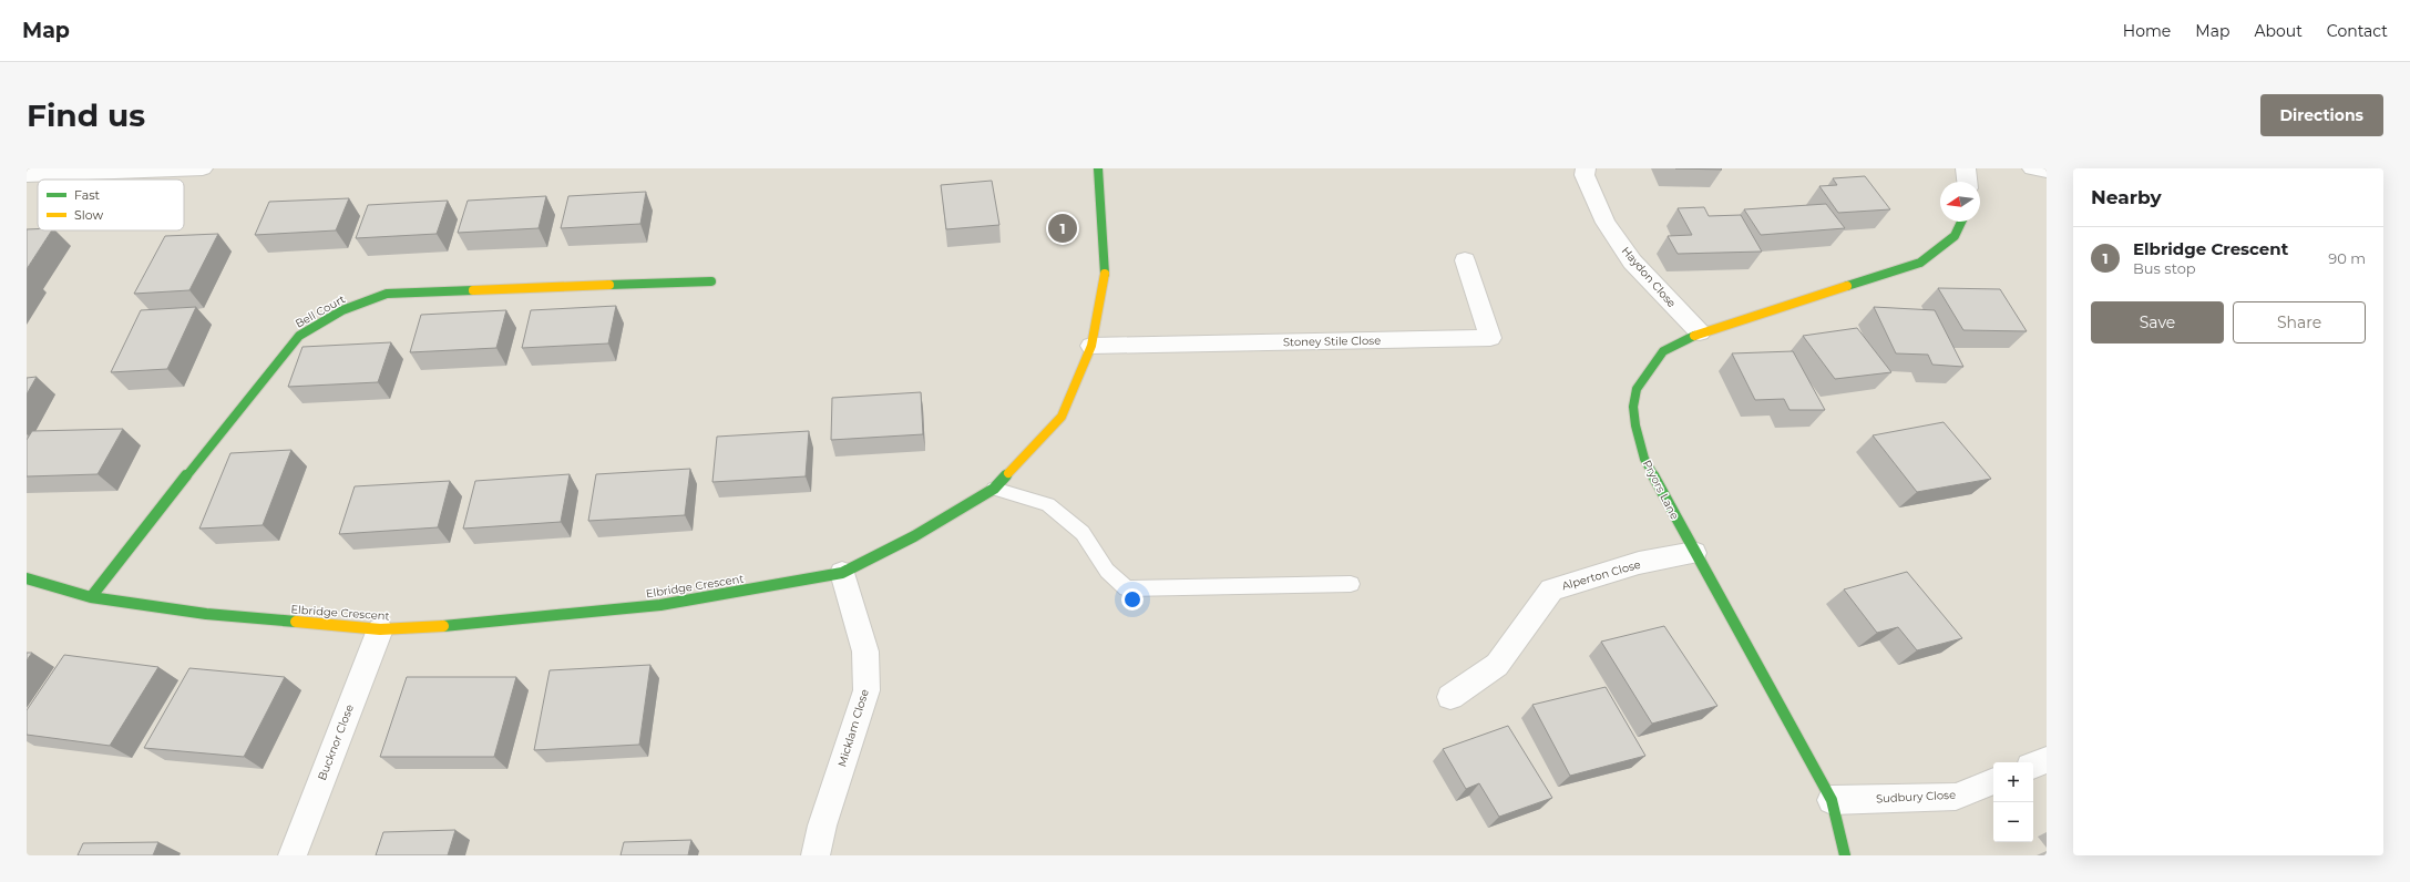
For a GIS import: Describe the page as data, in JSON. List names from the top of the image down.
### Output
{
  "streets": {
    "street": [
      "Haydon Close",
      "Bell Court",
      "Stoney Stile Close",
      "Pryors Lane",
      "Alperton Close",
      "Elbridge Crescent",
      "Micklam Close",
      "Bucknor Close",
      "Sudbury Close"
    ]
  },
  "crossings": [
    ["Haydon Close", "Pryors Lane"],
    ["Bell Court", "Elbridge Crescent"],
    ["Stoney Stile Close", "Elbridge Crescent"],
    ["Pryors Lane", "Alperton Close"],
    ["Pryors Lane", "Sudbury Close"],
    ["Elbridge Crescent", "Micklam Close"],
    ["Elbridge Crescent", "Bucknor Close"]
  ],
  "legend": ["Fast", "Slow"],
  "north": "left",
  "page": {
    "header": "Map",
    "nav": [
      "Home",
      "Map",
      "About",
      "Contact"
    ],
    "buttons": [
      "Directions",
      ["Save", "Share"]
    ],
    "title": "Find us",
    "heading": "Nearby",
    "pins": "1",
    "list": [
      {
        "mark": "1",
        "name": "Elbridge Crescent",
        "note": "Bus stop",
        "value": "90 m"
      }
    ],
    "map_buttons": ["+", "−"]
  }
}
